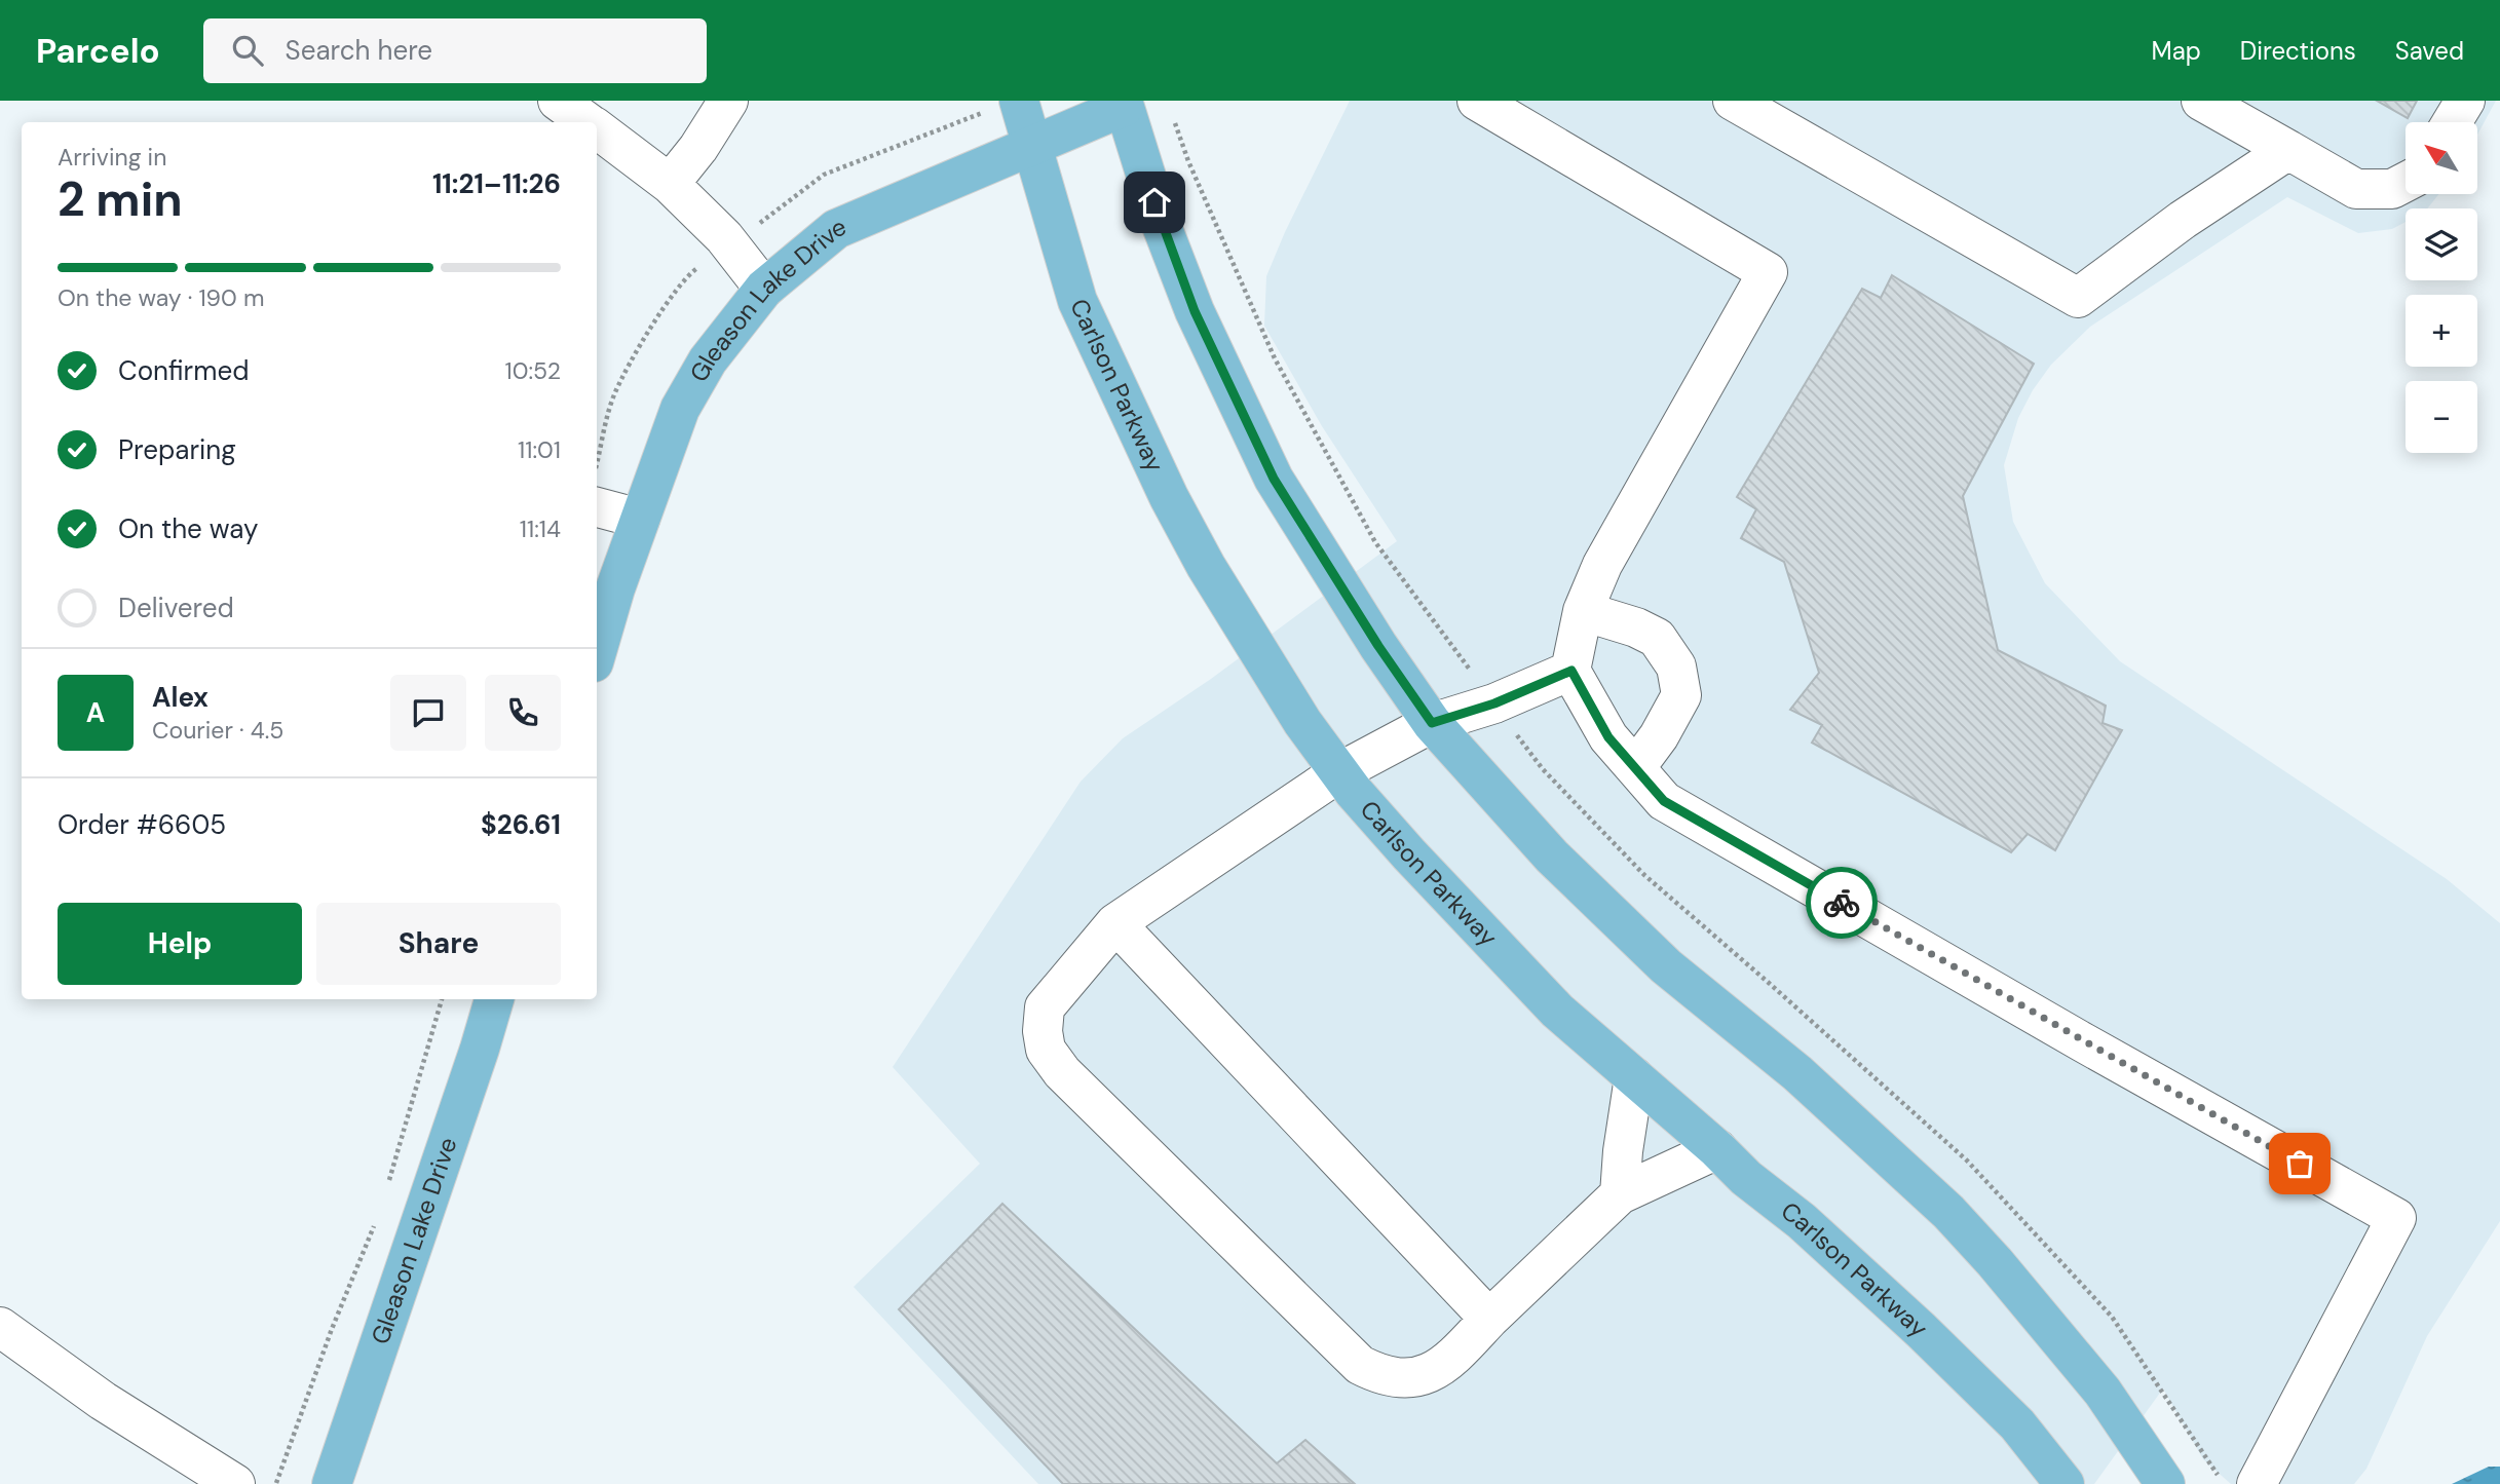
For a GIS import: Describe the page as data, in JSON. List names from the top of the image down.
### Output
{
  "streets": {
    "main road": ["Gleason Lake Drive", "Carlson Parkway"]
  },
  "crossings": [
    ["Gleason Lake Drive", "Carlson Parkway"]
  ],
  "north": "top left",
  "page": {
    "header": "Parcelo",
    "search": "Search here",
    "nav": ["Map", "Directions", "Saved"],
    "map_buttons": ["+", "−"],
    "heading": ["2 min", "Arriving in", "11:21–11:26"],
    "panel": [
      "Alex",
      "Courier · 4.5",
      "Order #6605",
      "$26.61"
    ],
    "bar": "On the way · 190 m",
    "list": [
      ["Confirmed", "10:52"],
      ["Preparing", "11:01"],
      ["On the way", "11:14"],
      "Delivered"
    ],
    "round": "A",
    "buttons": ["Help", "Share"]
  }
}
